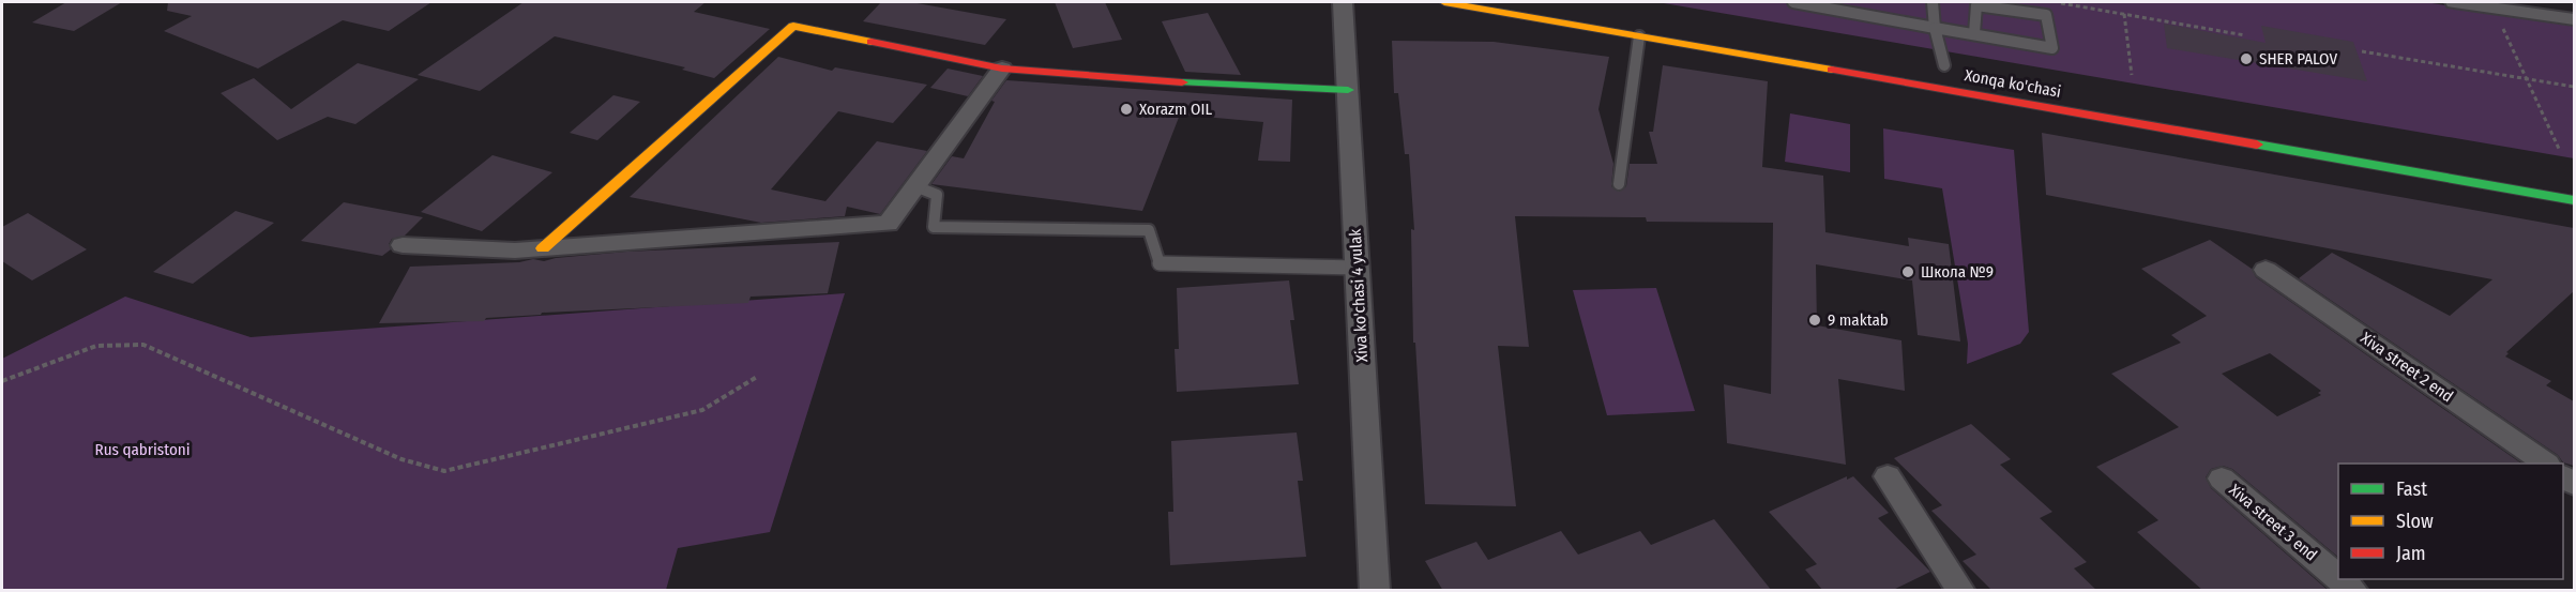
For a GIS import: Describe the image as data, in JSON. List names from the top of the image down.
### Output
{
  "streets": {
    "main road": ["Xonqa ko'chasi"],
    "street": ["Xiva ko'chasi 4 yulak", "Xiva street 2 end", "Xiva street 3 end"]
  },
  "parks": ["Rus qabristoni"],
  "places": [
    "SHER PALOV",
    "Xorazm OIL",
    "Школа №9",
    "9 maktab"
  ],
  "legend": ["Fast", "Slow", "Jam"]
}
